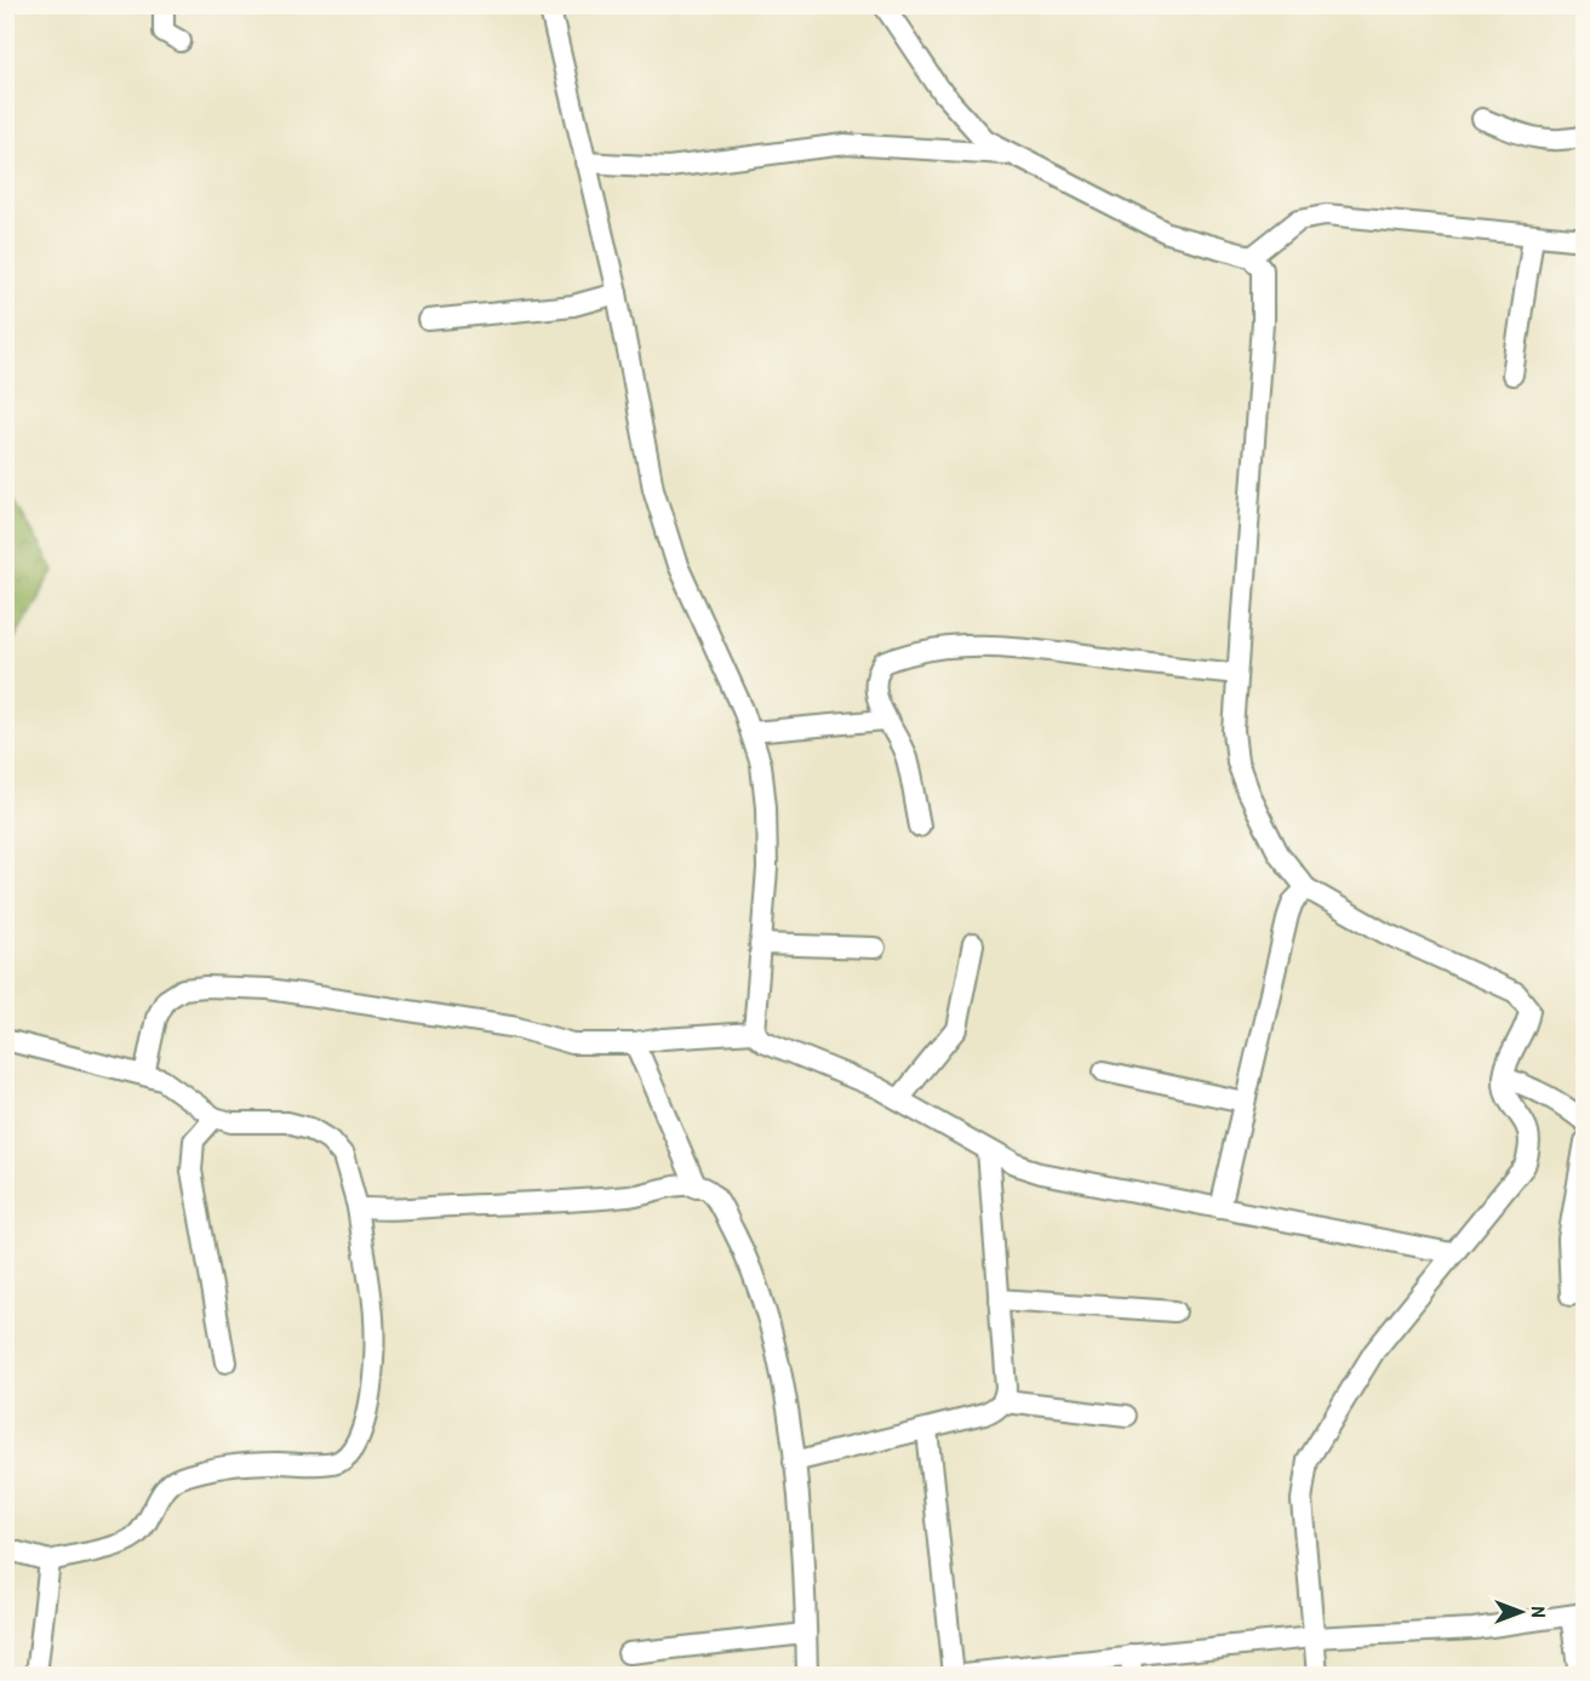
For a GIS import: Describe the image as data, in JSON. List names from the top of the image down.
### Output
{
  "north": "right"
}
